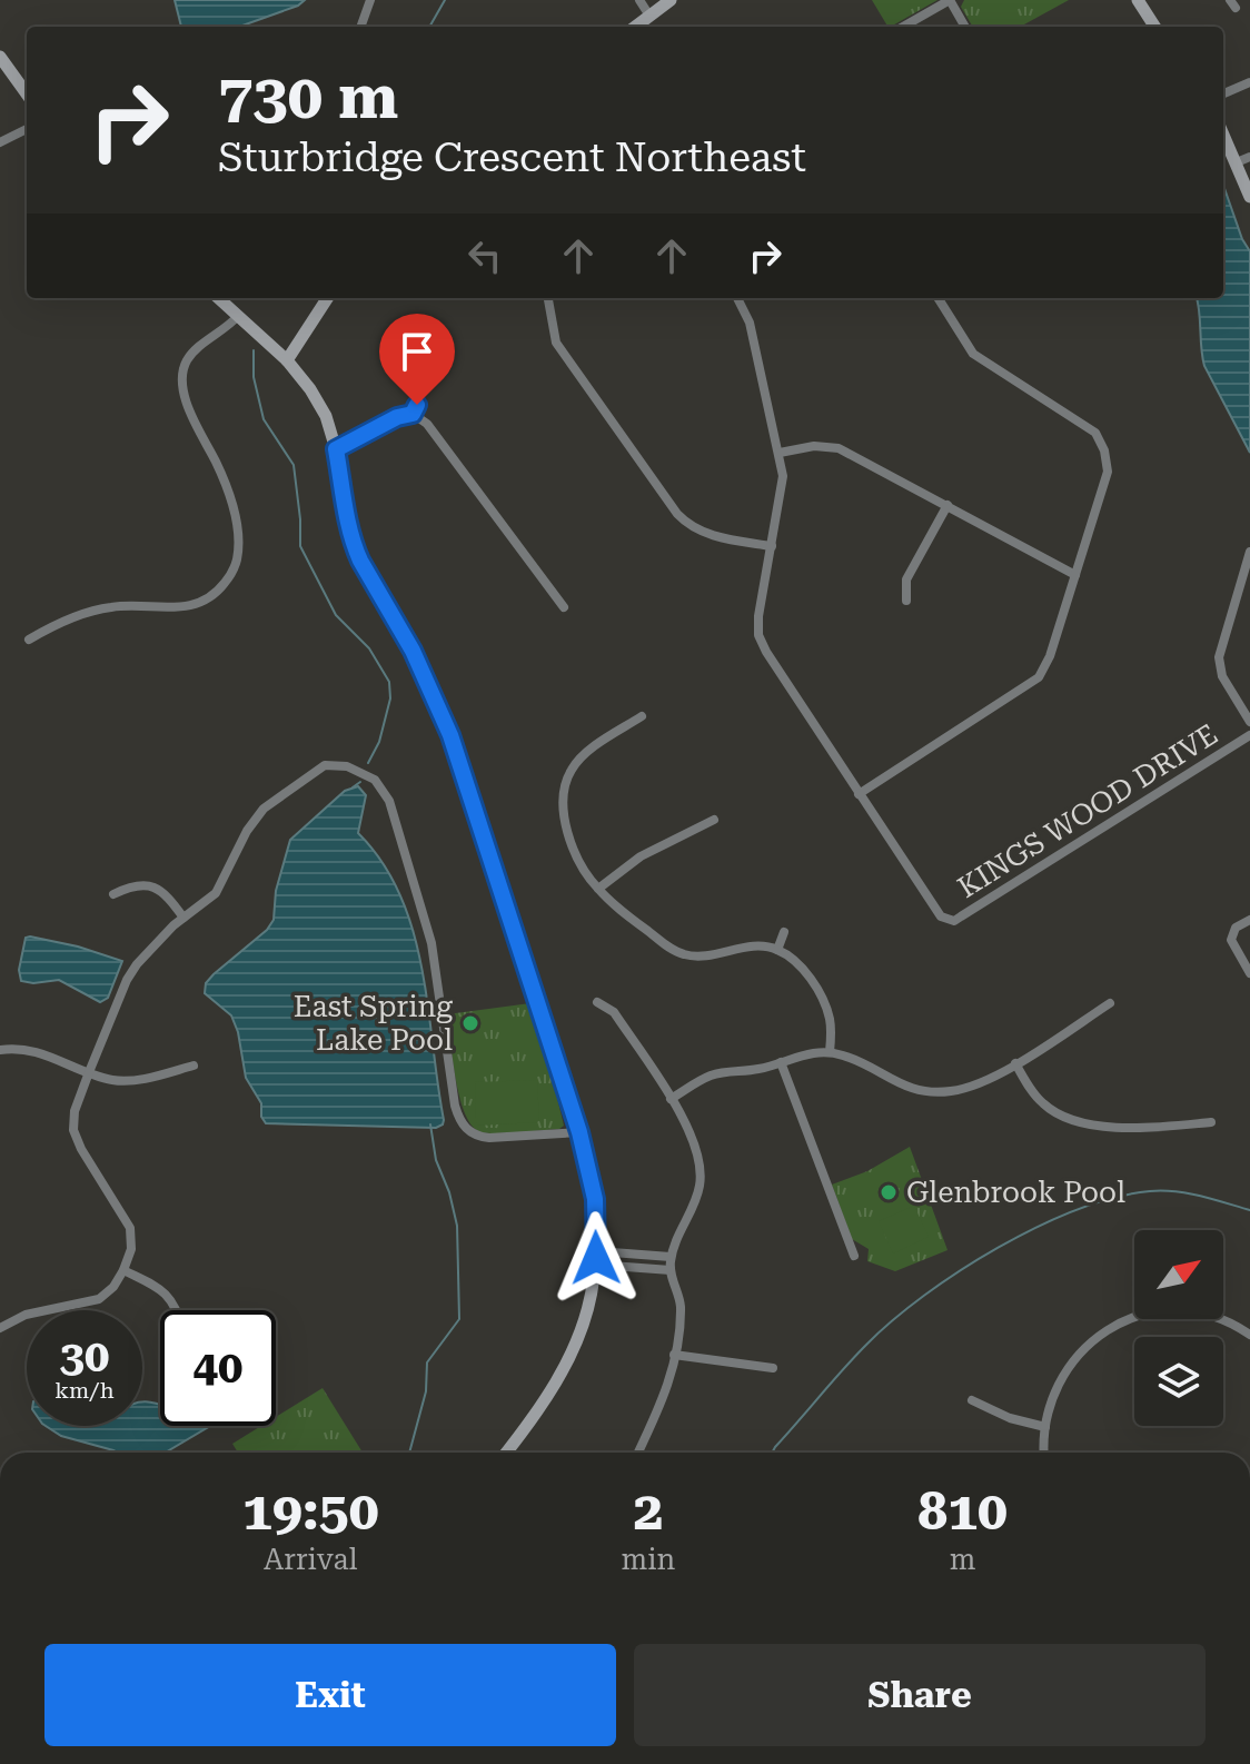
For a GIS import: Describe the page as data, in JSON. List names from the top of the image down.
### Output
{
  "streets": {
    "street": ["KINGS WOOD DRIVE"]
  },
  "places": ["East Spring Lake Pool", "Glenbrook Pool"],
  "north": "top right",
  "page": {
    "turn": ["730 m", "Sturbridge Crescent Northeast"],
    "speed": "30 km/h",
    "limit": "40",
    "eta": [
      "19:50",
      "Arrival",
      "2",
      "min",
      "810",
      "m"
    ],
    "buttons": ["Exit", "Share"]
  }
}
